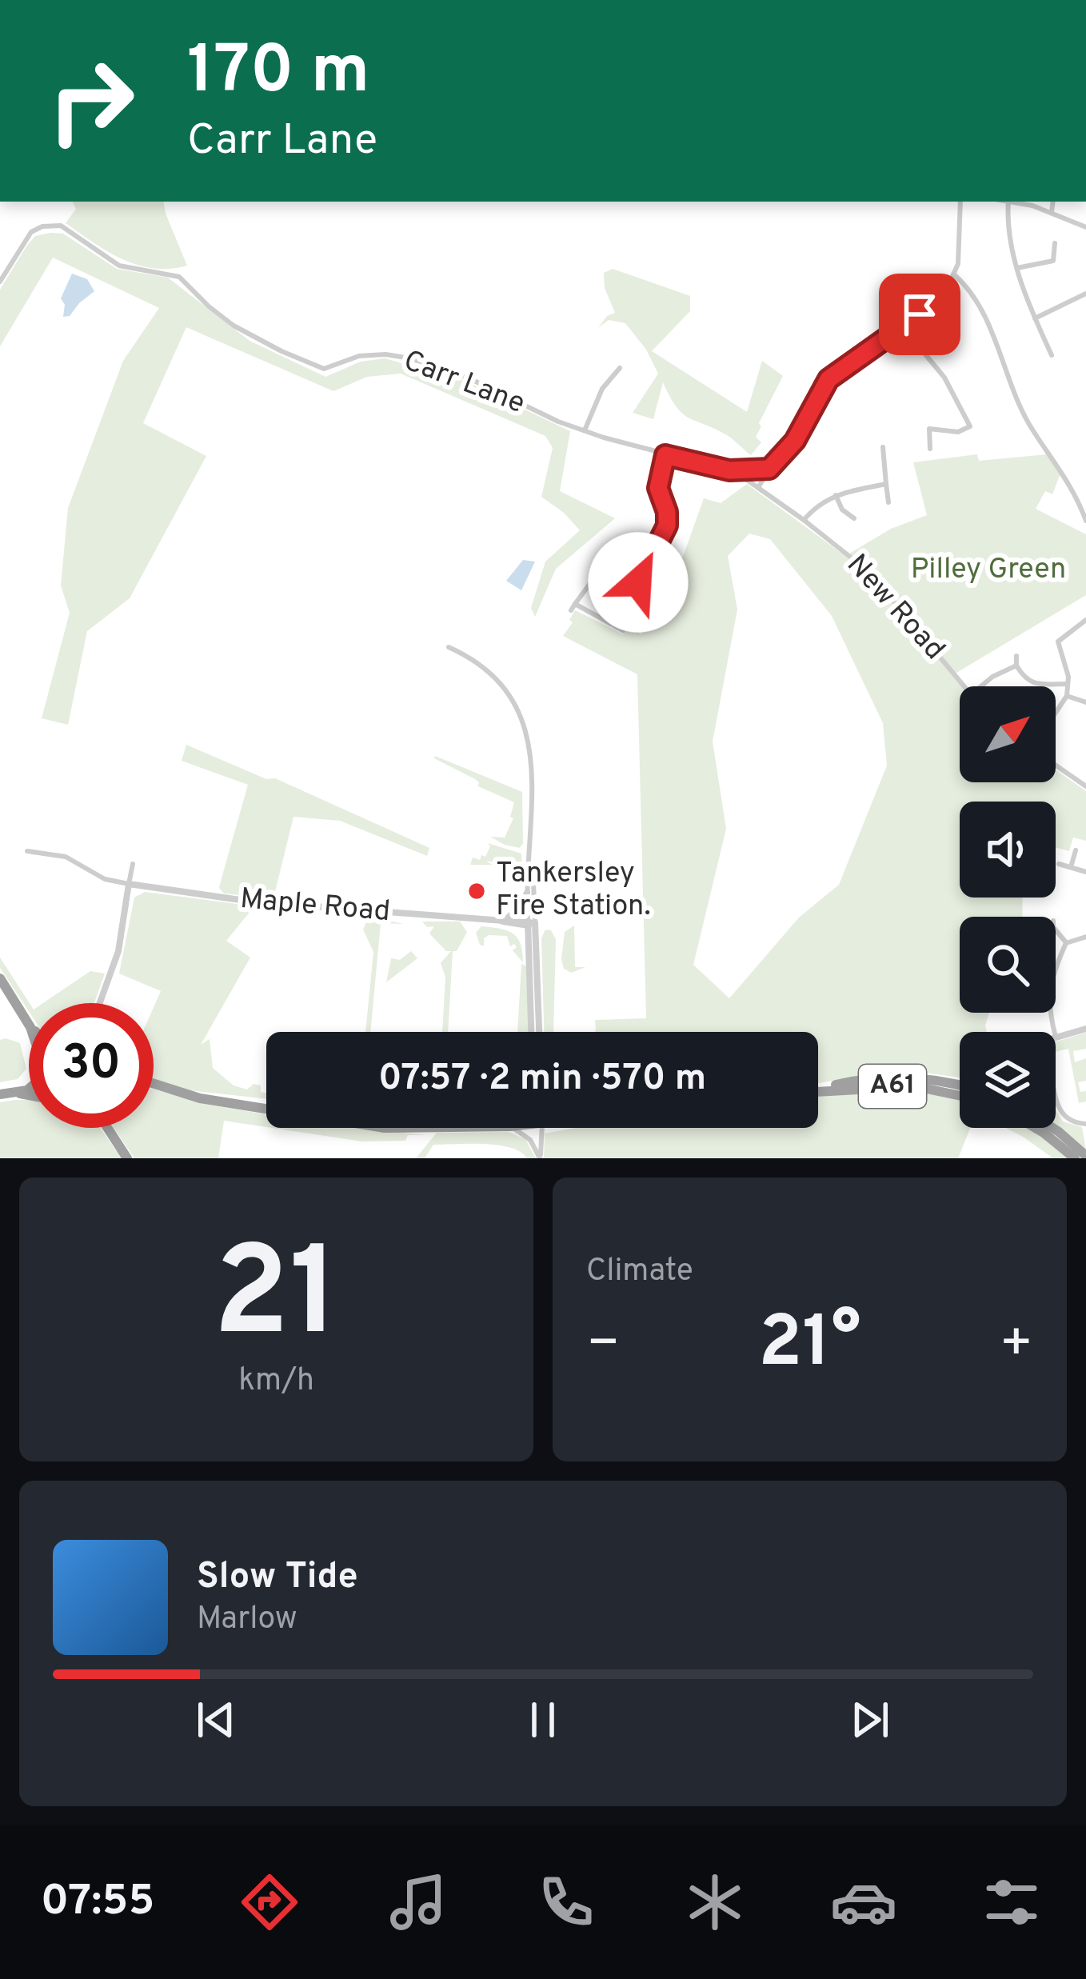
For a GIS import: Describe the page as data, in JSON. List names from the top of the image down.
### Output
{
  "streets": {
    "highway": ["A61"],
    "street": ["Carr Lane", "New Road", "Maple Road"]
  },
  "crossings": [
    ["Carr Lane", "New Road"]
  ],
  "parks": ["Pilley Green"],
  "places": ["Tankersley Fire Station."],
  "north": "top right",
  "page": {
    "turn": ["170 m", "Carr Lane"],
    "limit": "30",
    "trip": "07:57 · 2 min · 570 m",
    "tile": [
      ["21", "km/h"],
      "Climate"
    ],
    "heat": ["−", "21°", "+"],
    "song": ["Slow Tide", "Marlow"],
    "tabs": "07:55"
  }
}
